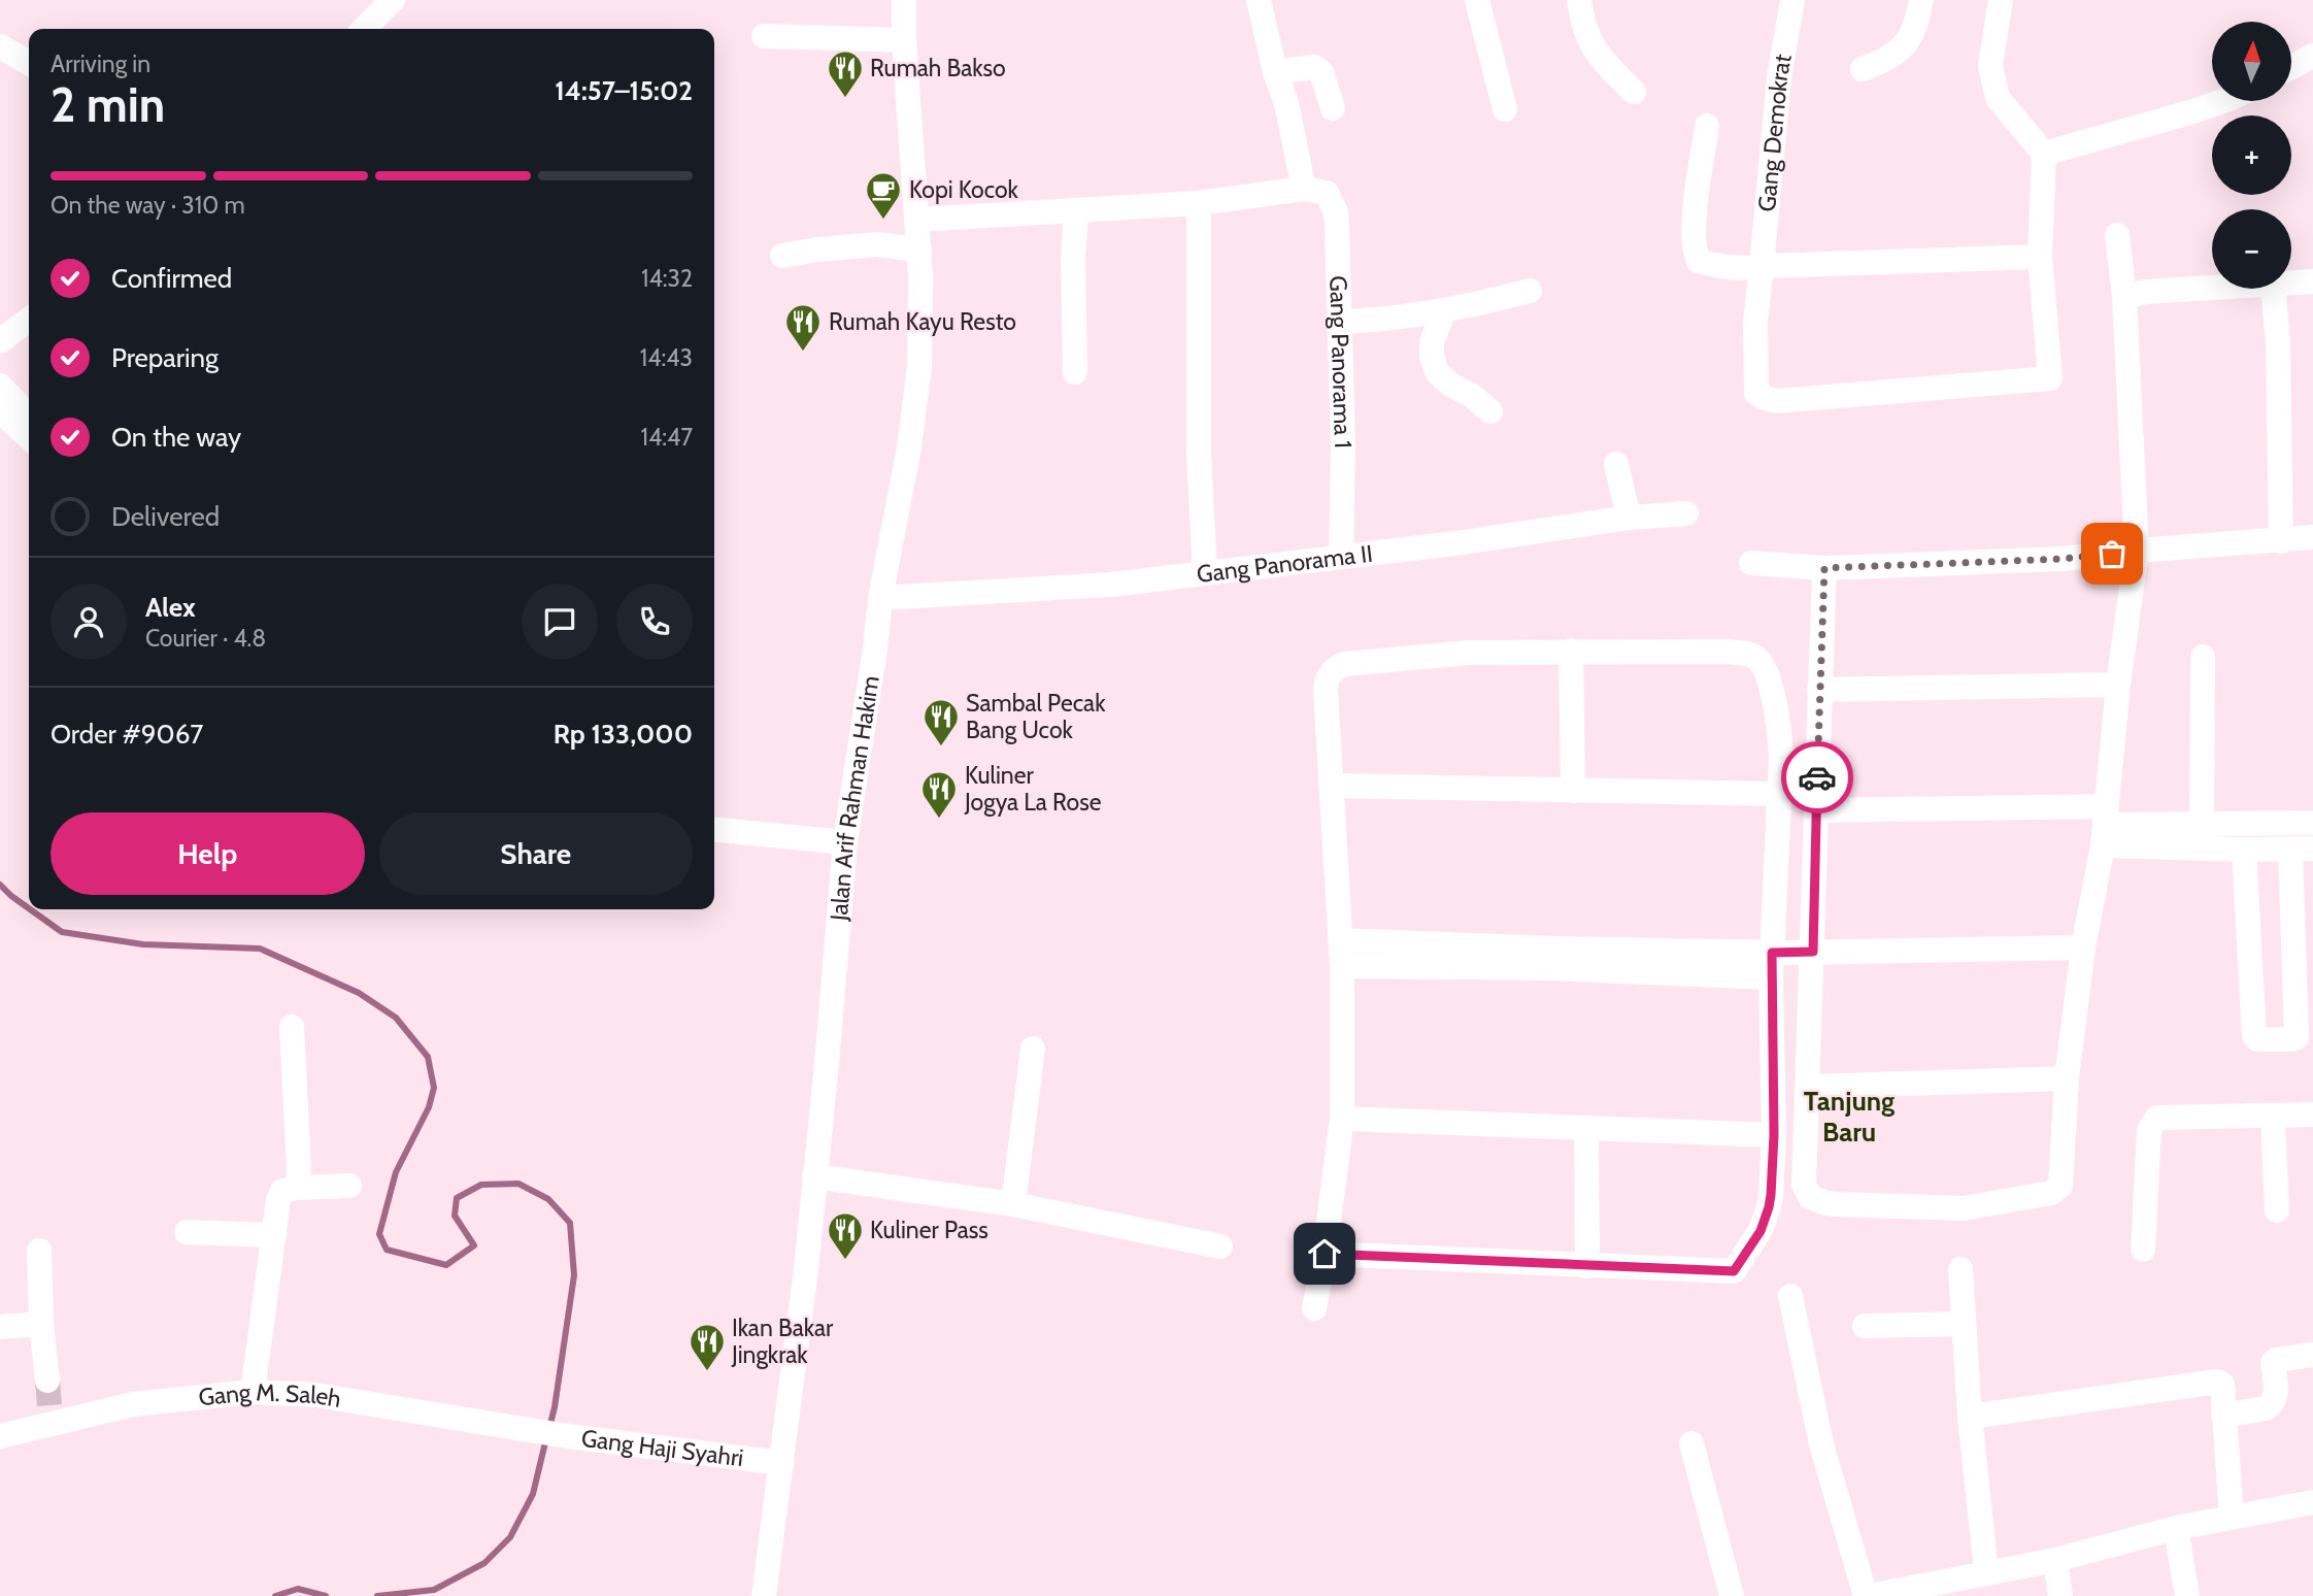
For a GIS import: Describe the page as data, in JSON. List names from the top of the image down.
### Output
{
  "streets": {
    "street": [
      "Gang Demokrat",
      "Gang Panorama 1",
      "Gang Panorama II",
      "Jalan Arif Rahman Hakim",
      "Gang M. Saleh",
      "Gang Haji Syahri"
    ]
  },
  "crossings": [
    ["Gang Panorama 1", "Gang Panorama II"],
    ["Gang Panorama II", "Jalan Arif Rahman Hakim"],
    ["Jalan Arif Rahman Hakim", "Gang Haji Syahri"],
    ["Gang M. Saleh", "Gang Haji Syahri"]
  ],
  "districts": ["Tanjung Baru"],
  "places": {
    "restaurant": [
      "Rumah Bakso",
      "Rumah Kayu Resto",
      "Sambal Pecak Bang Ucok",
      "Kuliner Jogya La Rose",
      "Kuliner Pass",
      "Ikan Bakar Jingkrak"
    ],
    "cafe": ["Kopi Kocok"]
  },
  "north": "top",
  "page": {
    "map_buttons": ["+", "−"],
    "heading": ["2 min", "Arriving in", "14:57–15:02"],
    "panel": [
      "Alex",
      "Courier · 4.8",
      "Order #9067",
      "Rp 133,000"
    ],
    "bar": "On the way · 310 m",
    "list": [
      ["Confirmed", "14:32"],
      ["Preparing", "14:43"],
      ["On the way", "14:47"],
      "Delivered"
    ],
    "buttons": ["Help", "Share"]
  }
}
